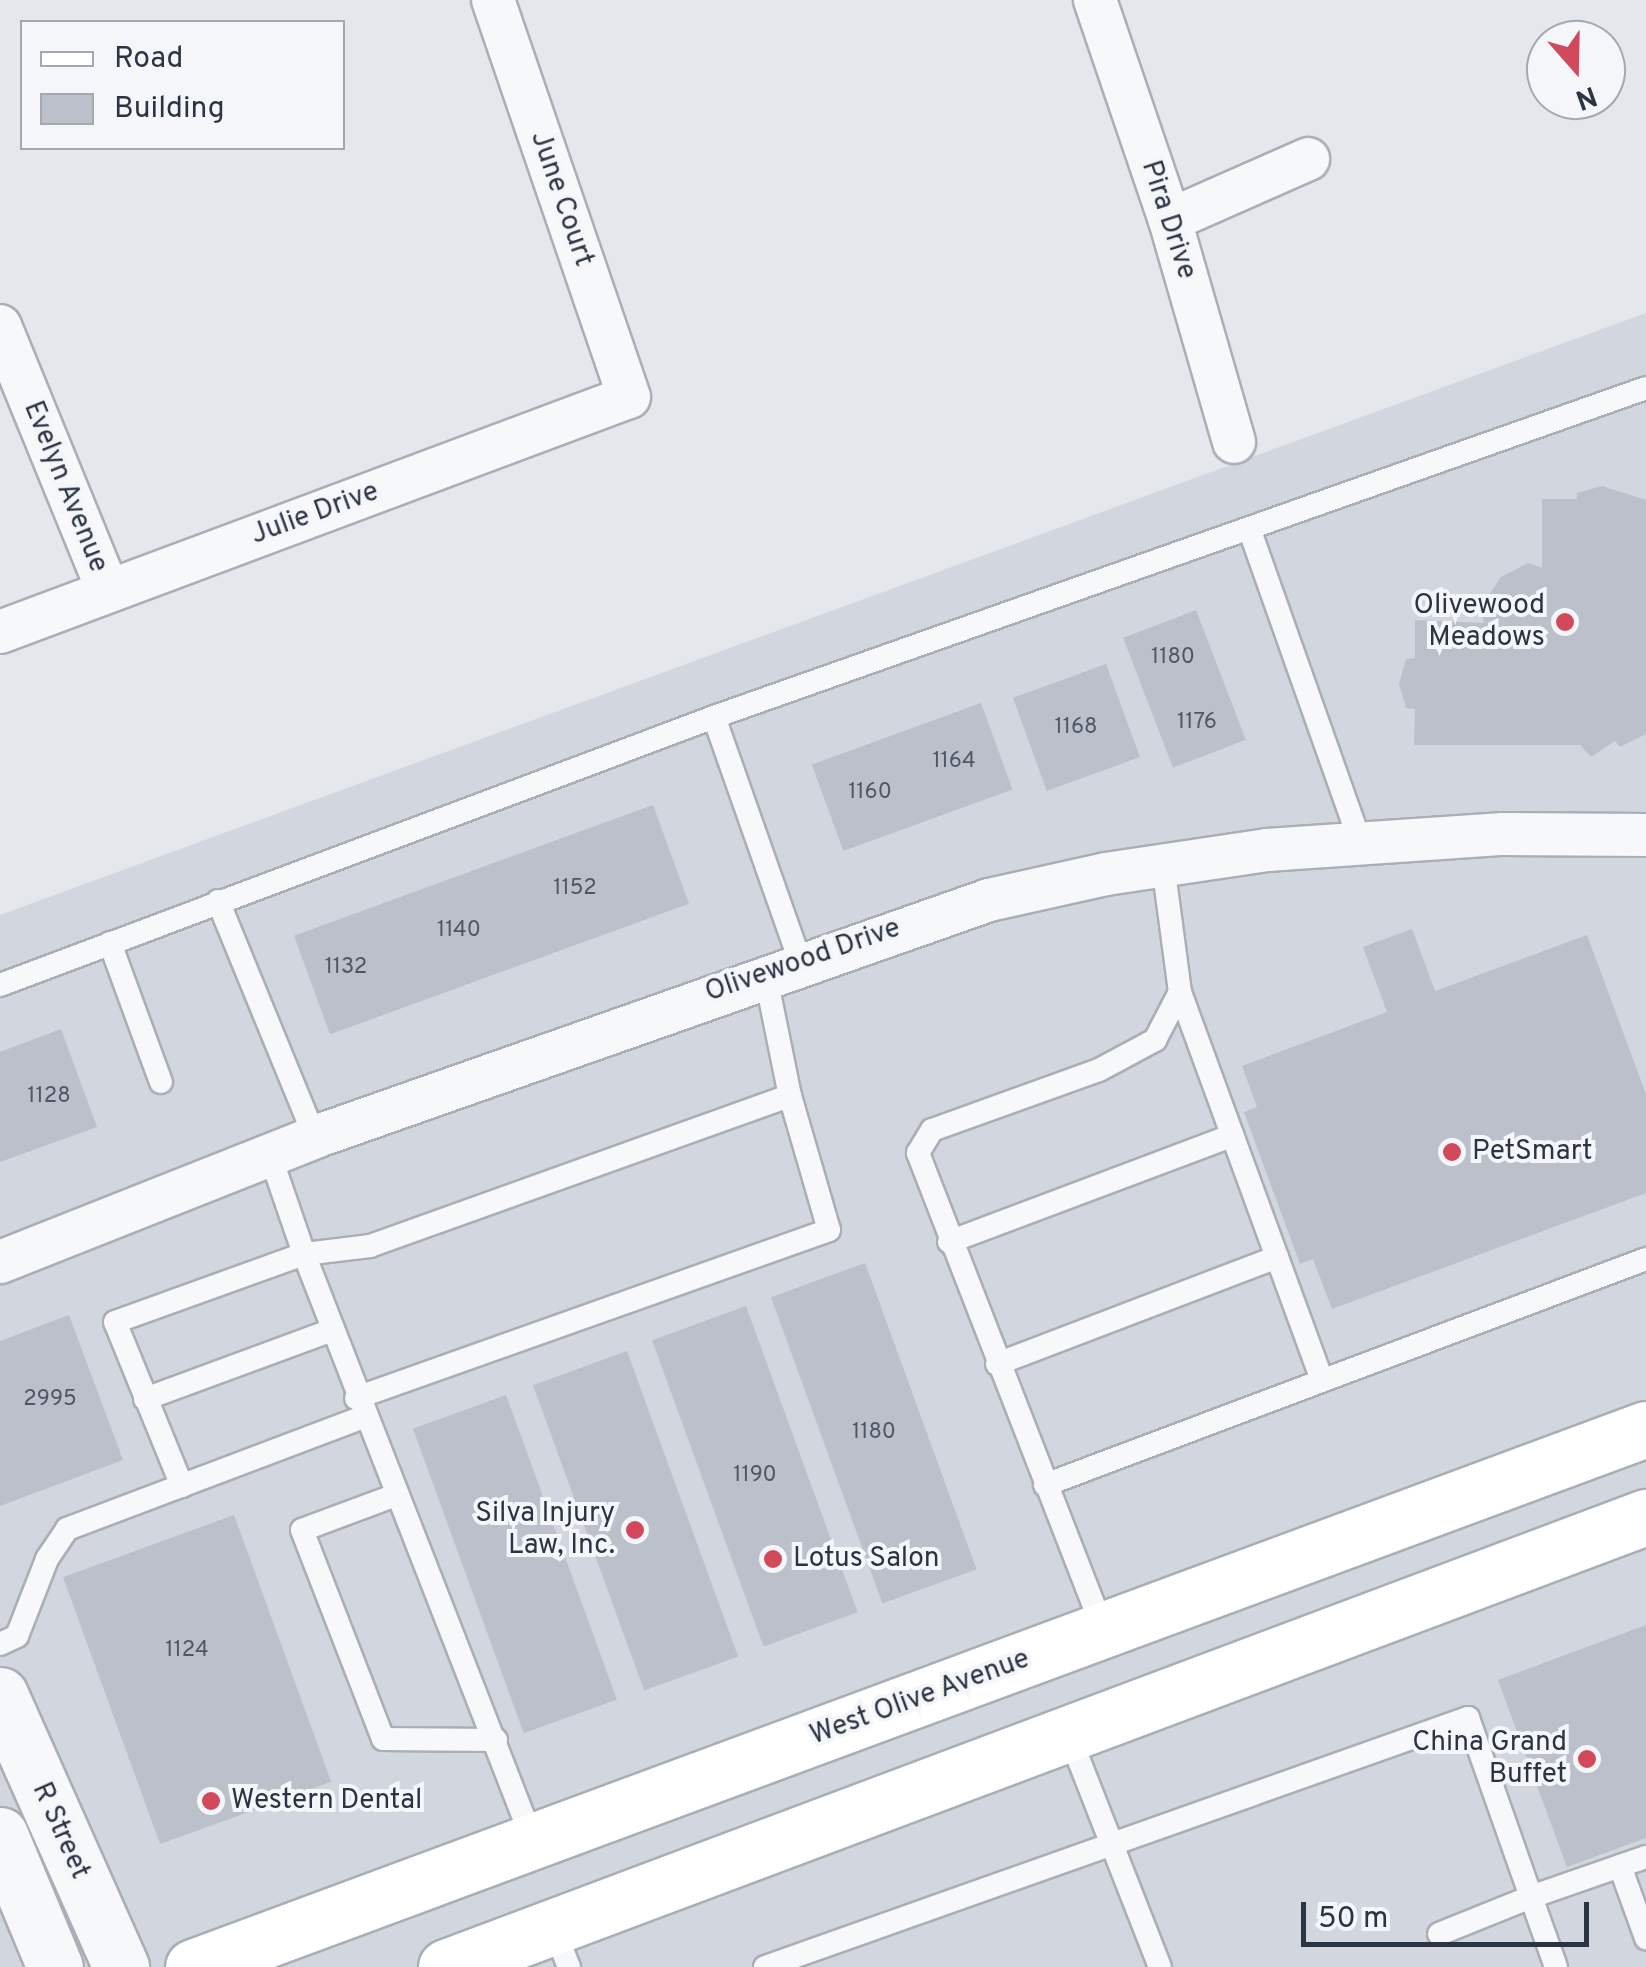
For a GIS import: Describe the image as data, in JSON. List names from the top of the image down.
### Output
{
  "streets": {
    "main road": ["West Olive Avenue"],
    "street": [
      "June Court",
      "Pira Drive",
      "Evelyn Avenue",
      "Julie Drive",
      "Olivewood Drive",
      "R Street"
    ]
  },
  "crossings": [
    ["June Court", "Julie Drive"],
    ["Evelyn Avenue", "Julie Drive"]
  ],
  "places": [
    "Olivewood Meadows",
    "PetSmart",
    "Silva Injury Law, Inc.",
    "Lotus Salon",
    "China Grand Buffet",
    "Western Dental"
  ],
  "house_numbers": [
    "1180",
    "1176",
    "1168",
    "1164",
    "1160",
    "1152",
    "1140",
    "1132",
    "1128",
    "2995",
    "1180",
    "1190",
    "1124"
  ],
  "legend": ["Road", "Building"],
  "scale_bar": "50 m",
  "north": "bottom"
}
